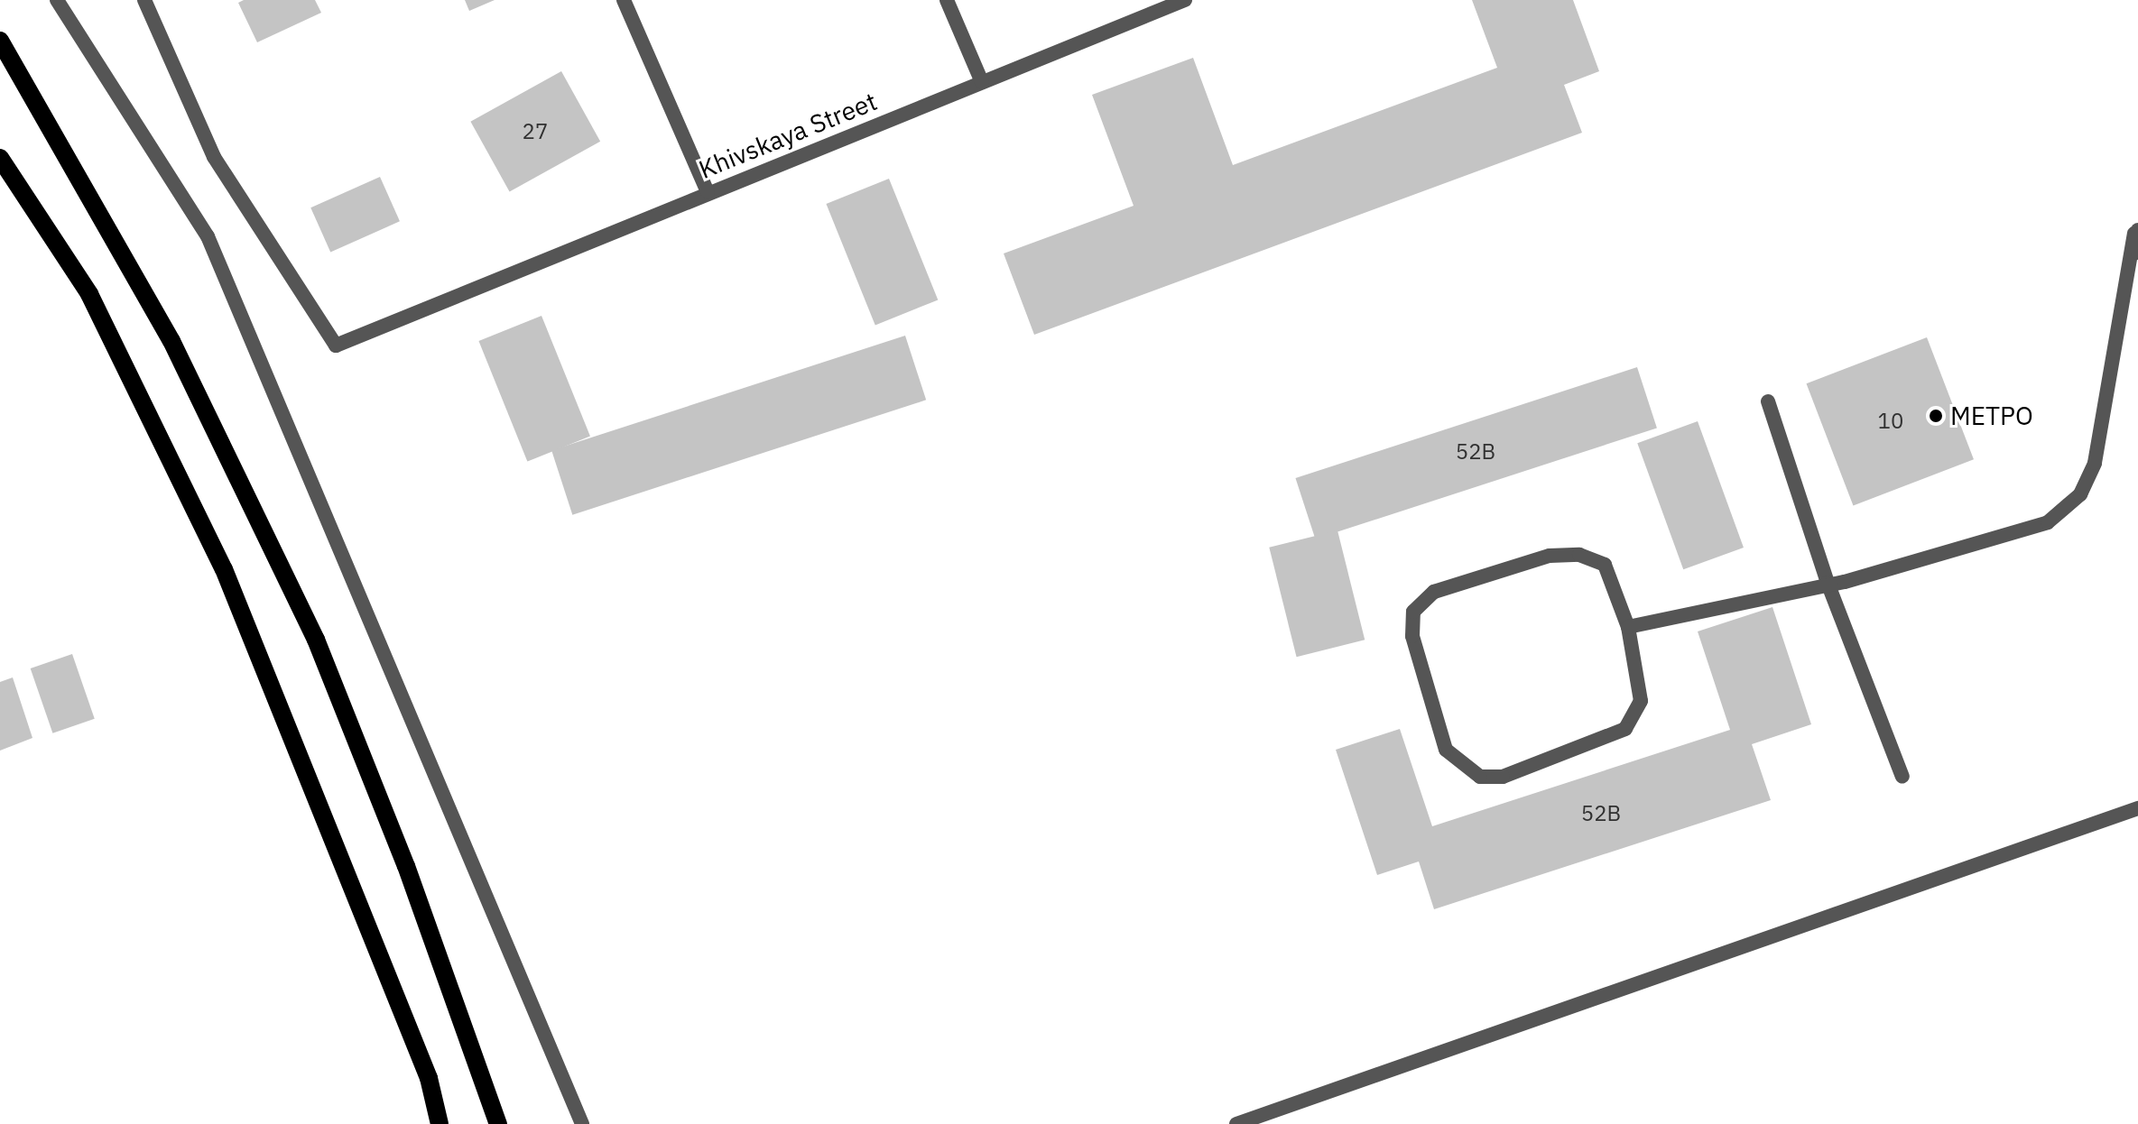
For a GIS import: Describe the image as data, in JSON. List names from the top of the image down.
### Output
{
  "streets": {
    "street": ["Khivskaya Street"]
  },
  "places": ["МЕТРО"],
  "house_numbers": [
    "27",
    "10",
    "52В",
    "52В"
  ]
}
